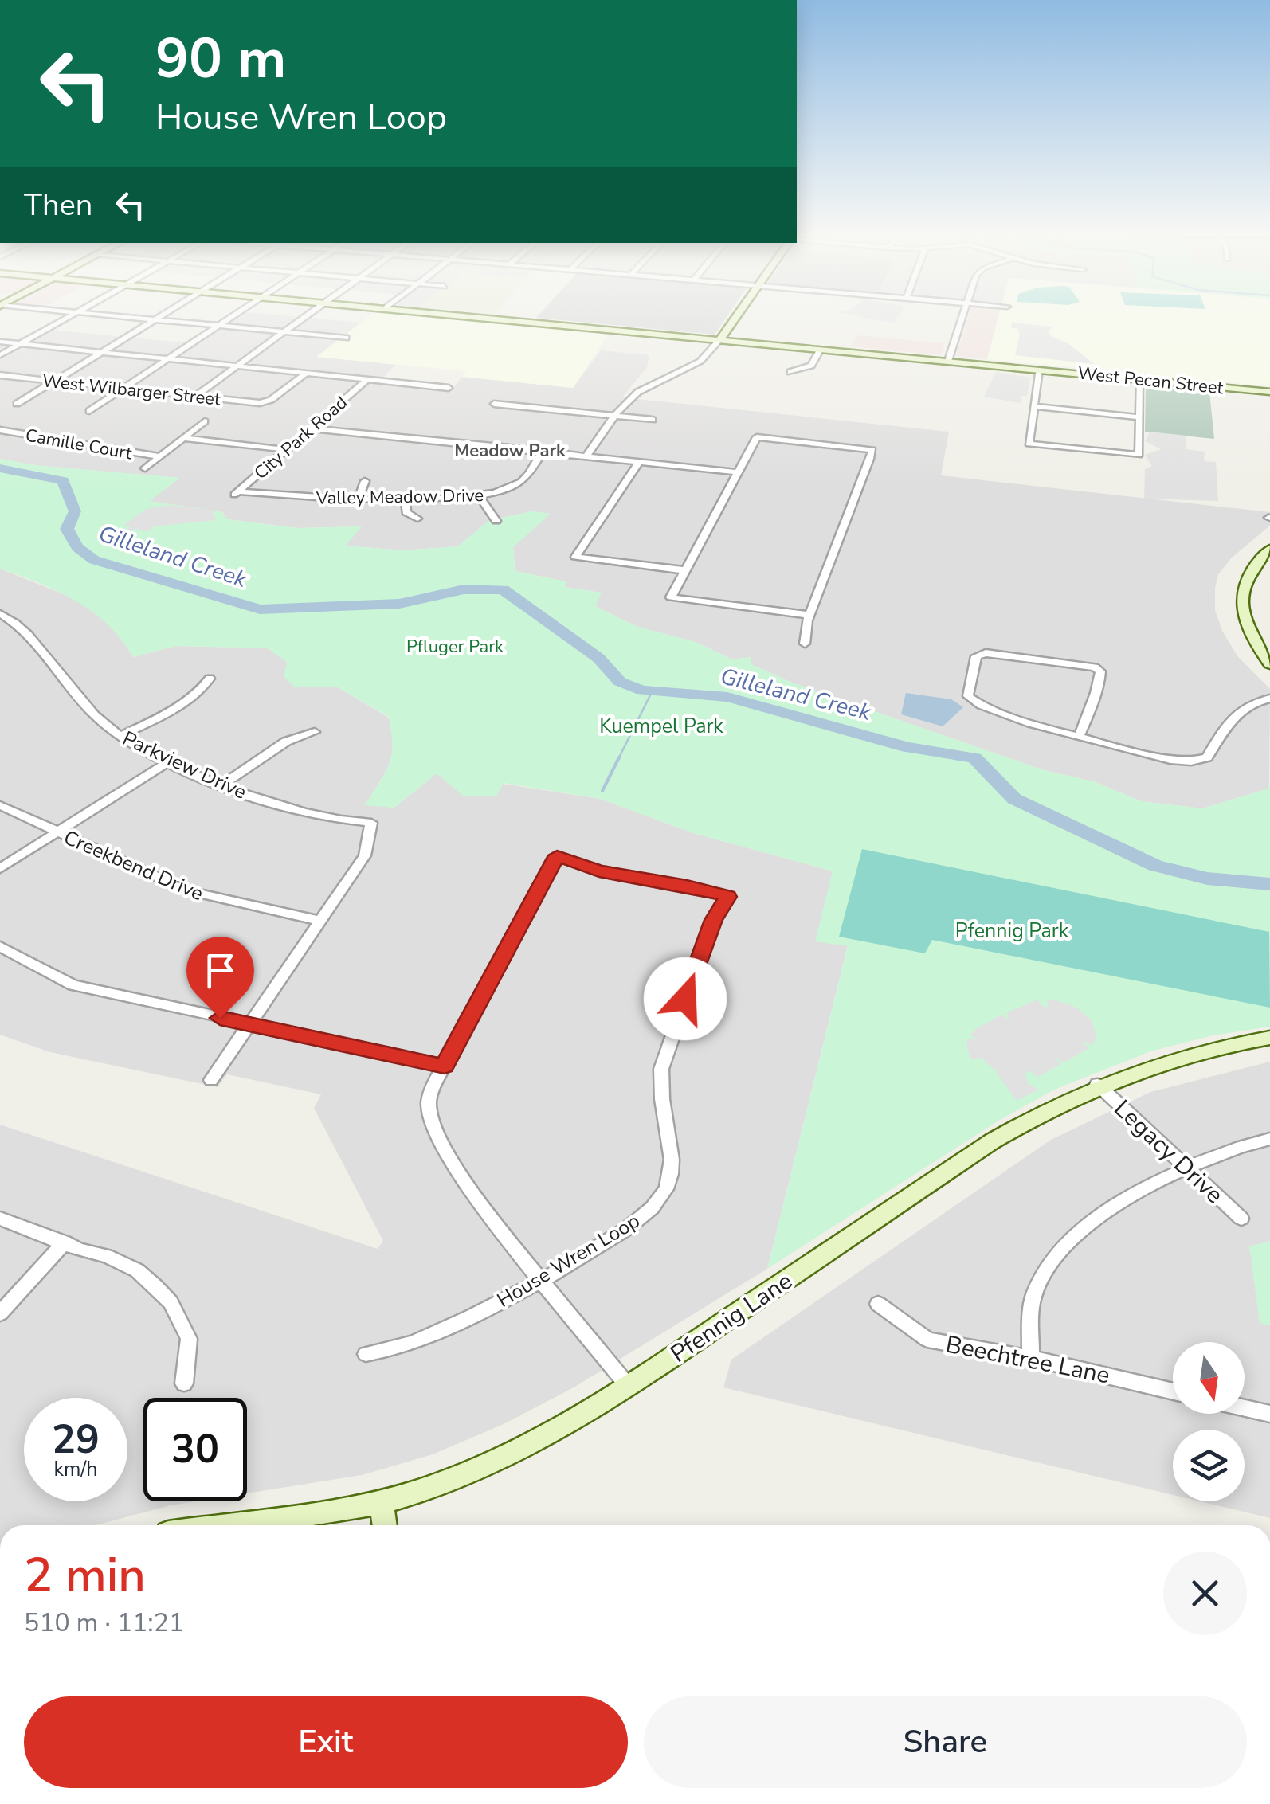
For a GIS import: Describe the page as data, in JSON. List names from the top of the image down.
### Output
{
  "streets": {
    "street": [
      "West Pecan Street",
      "West Wilbarger Street",
      "City Park Road",
      "Camille Court",
      "Valley Meadow Drive",
      "Parkview Drive",
      "Creekbend Drive",
      "Legacy Drive",
      "House Wren Loop",
      "Pfennig Lane",
      "Beechtree Lane"
    ]
  },
  "crossings": [
    ["City Park Road", "Valley Meadow Drive"],
    ["Parkview Drive", "Creekbend Drive"],
    ["Legacy Drive", "Pfennig Lane"]
  ],
  "districts": ["Meadow Park"],
  "water": ["Gilleland Creek"],
  "parks": ["Pfluger Park", "Kuempel Park", "Pfennig Park"],
  "north": "bottom",
  "page": {
    "turn": ["90 m", "House Wren Loop"],
    "then": "Then",
    "speed": "29 km/h",
    "limit": "30",
    "heading": ["2 min", "510 m · 11:21"],
    "buttons": ["Exit", "Share"]
  }
}
